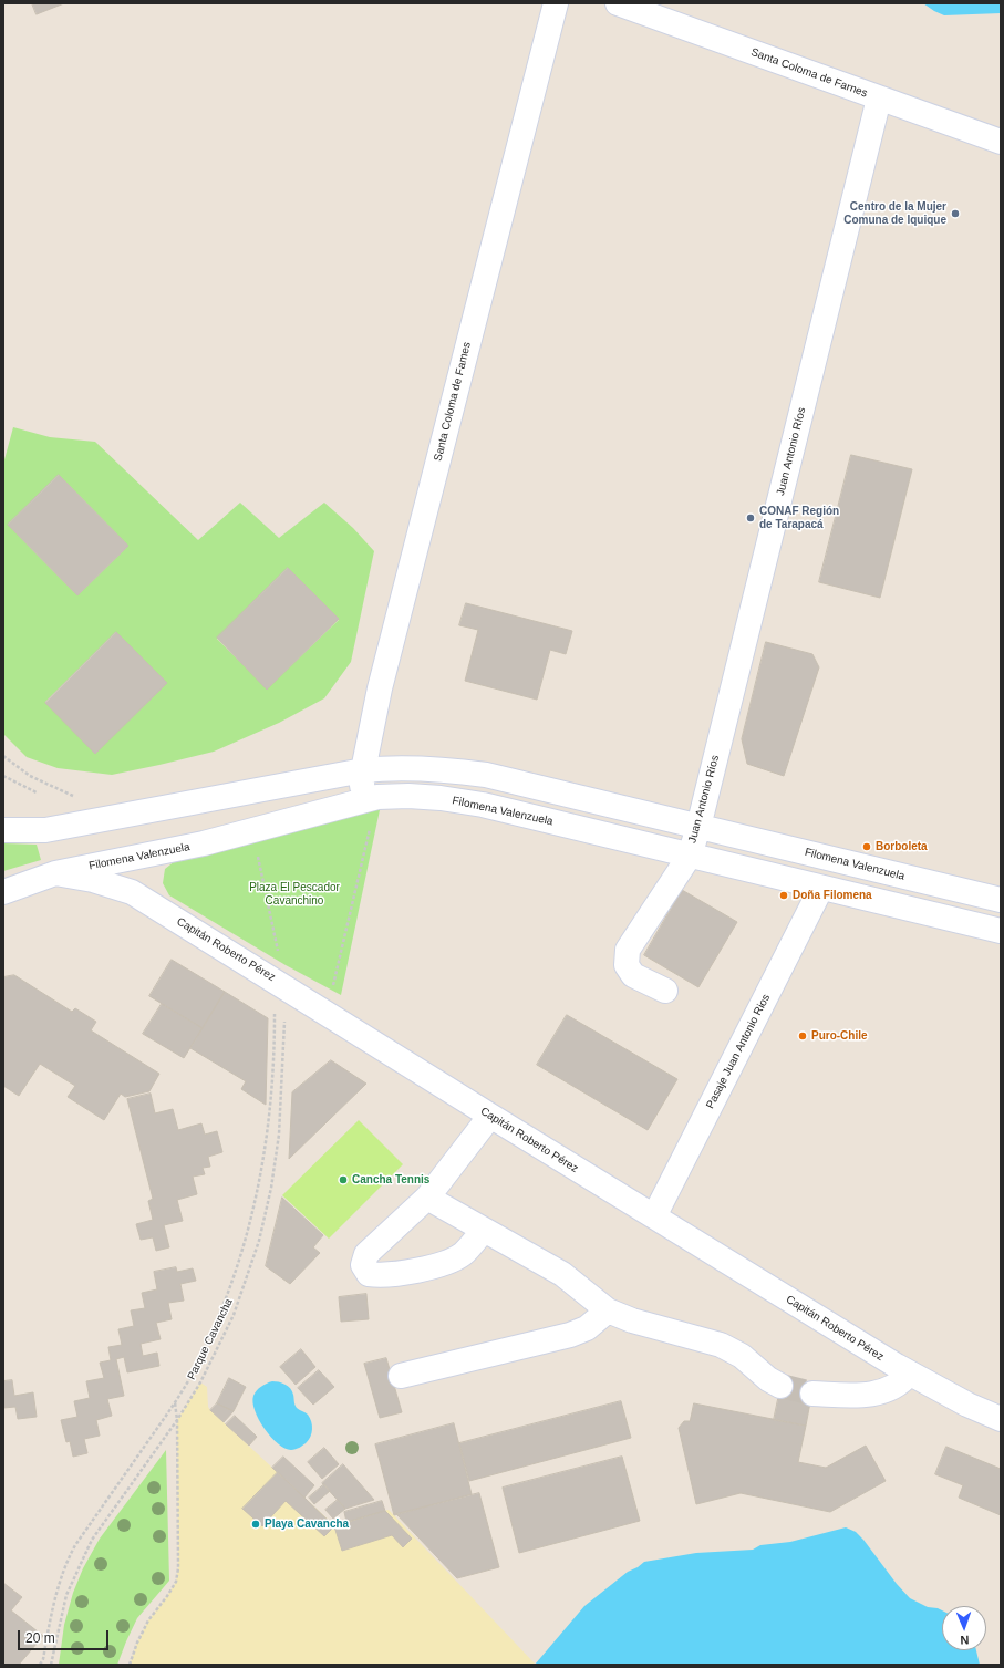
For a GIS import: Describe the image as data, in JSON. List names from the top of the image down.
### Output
{
  "streets": {
    "street": [
      "Santa Coloma de Farnes",
      "Santa Coloma de Fames",
      "Juan Antonio Ríos",
      "Filomena Valenzuela",
      "Capitán Roberto Pérez",
      "Pasaje Juan Antonio Rios"
    ],
    "path": ["Parque Cavancha"]
  },
  "crossings": [
    ["Santa Coloma de Farnes", "Juan Antonio Ríos"],
    ["Santa Coloma de Fames", "Filomena Valenzuela"],
    ["Juan Antonio Ríos", "Filomena Valenzuela"],
    ["Filomena Valenzuela", "Capitán Roberto Pérez"],
    ["Filomena Valenzuela", "Pasaje Juan Antonio Rios"],
    ["Capitán Roberto Pérez", "Pasaje Juan Antonio Rios"],
    ["Capitán Roberto Pérez", "Parque Cavancha"]
  ],
  "parks": ["Plaza El Pescador Cavanchino"],
  "places": [
    "Centro de la Mujer Comuna de Iquique",
    "CONAF Región de Tarapacá",
    "Borboleta",
    "Doña Filomena",
    "Puro-Chile",
    "Cancha Tennis",
    "Playa Cavancha"
  ],
  "scale_bar": "20 m",
  "north": "bottom"
}
